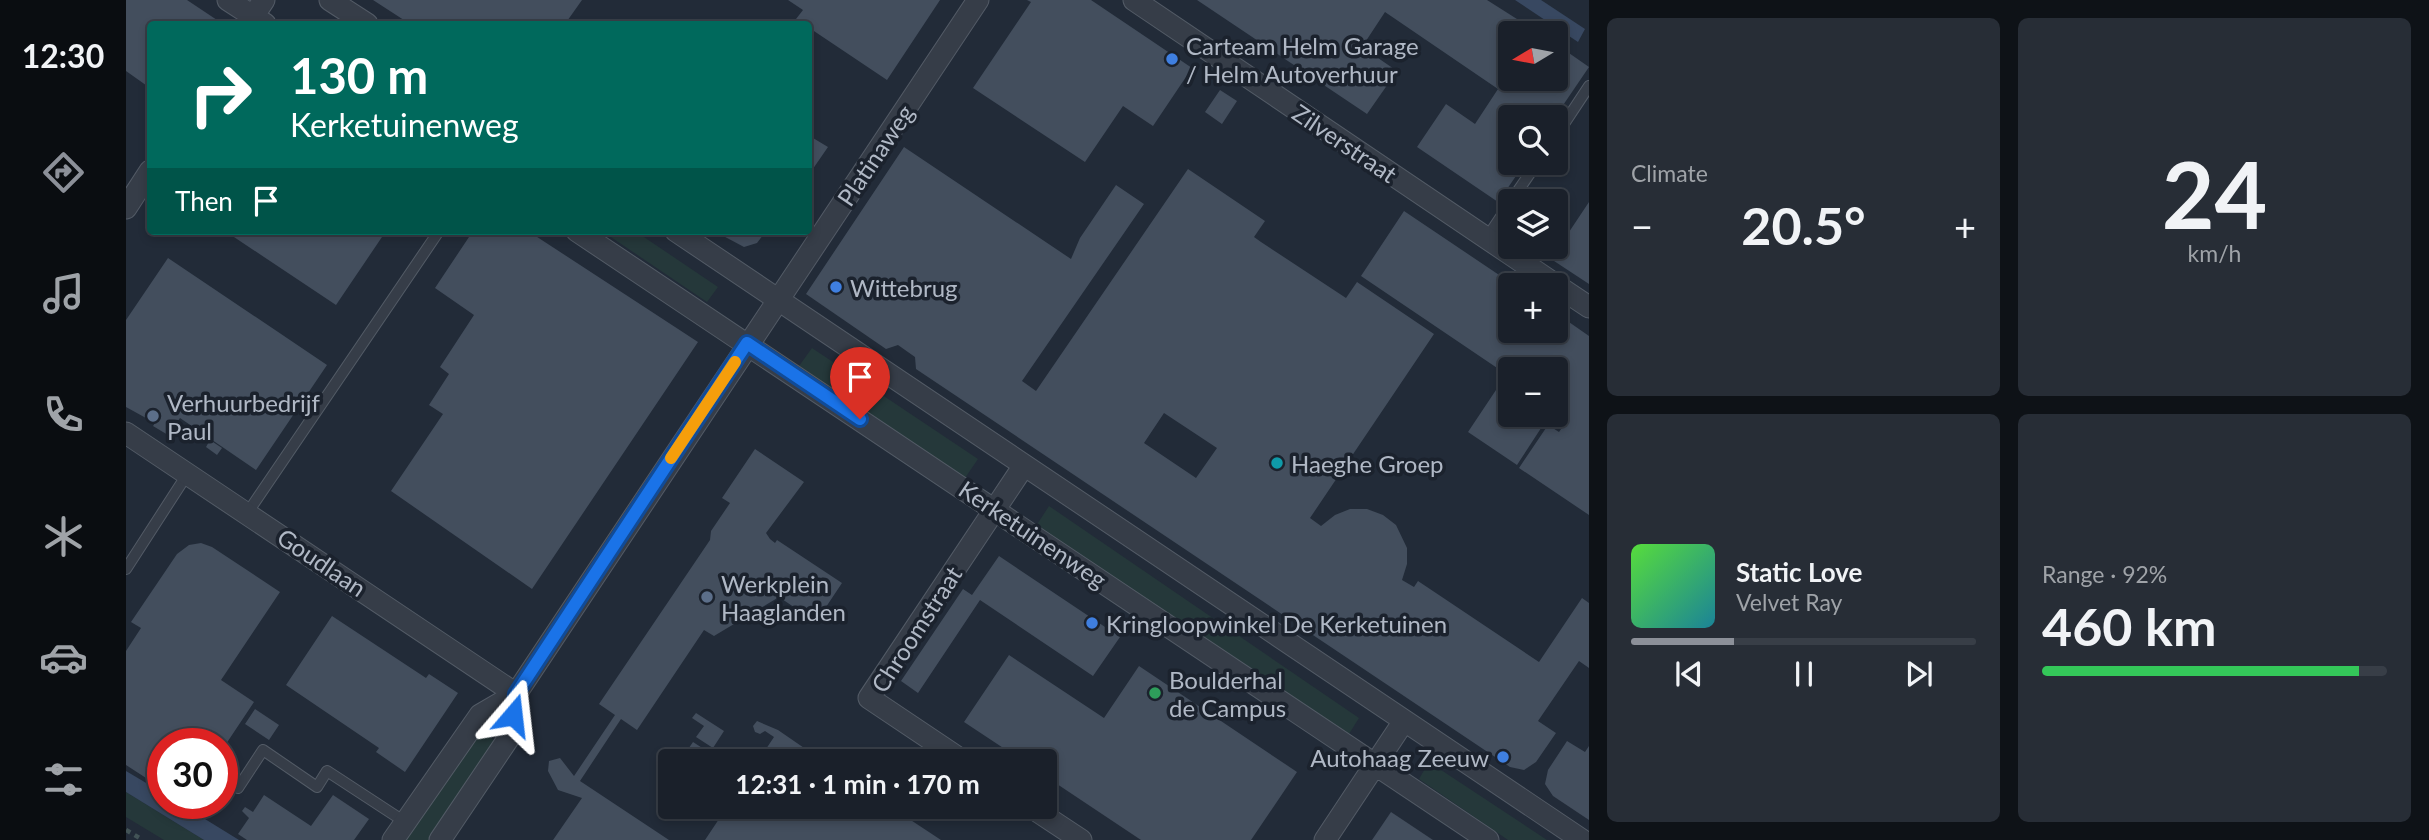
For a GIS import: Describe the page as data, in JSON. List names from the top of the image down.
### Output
{
  "streets": {
    "street": [
      "Zilverstraat",
      "Platinaweg",
      "Kerketuinenweg",
      "Goudlaan",
      "Chroomstraat"
    ]
  },
  "crossings": [
    ["Platinaweg", "Kerketuinenweg"],
    ["Platinaweg", "Goudlaan"],
    ["Kerketuinenweg", "Chroomstraat"]
  ],
  "places": [
    "Carteam Helm Garage / Helm Autoverhuur",
    "Wittebrug",
    "Verhuurbedrijf Paul",
    "Haeghe Groep",
    "Werkplein Haaglanden",
    "Kringloopwinkel De Kerketuinen",
    "Boulderhal de Campus",
    "Autohaag Zeeuw"
  ],
  "north": "left",
  "page": {
    "tabs": "12:30",
    "tile": [
      "Climate",
      ["24", "km/h"],
      ["Range · 92%", "460 km"]
    ],
    "map_buttons": ["+", "−"],
    "turn": ["130 m", "Kerketuinenweg"],
    "then": "Then",
    "heat": ["−", "20.5°", "+"],
    "song": ["Static Love", "Velvet Ray"],
    "limit": "30",
    "trip": "12:31 · 1 min · 170 m"
  }
}
